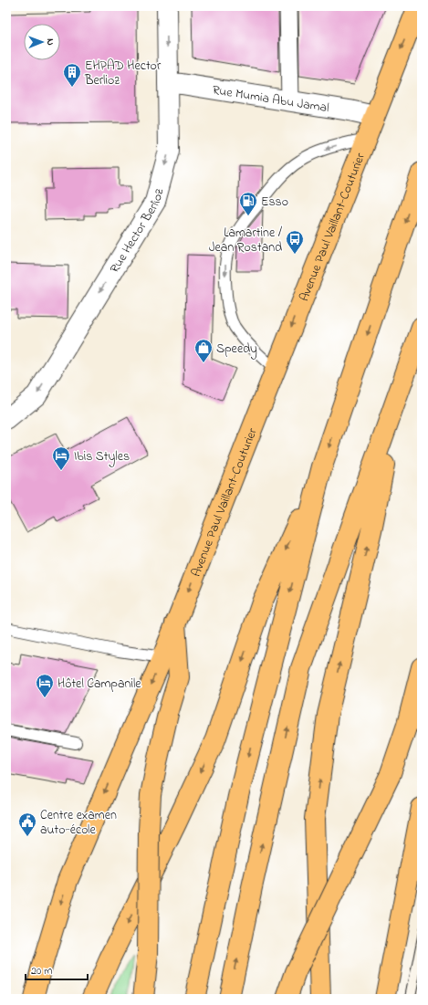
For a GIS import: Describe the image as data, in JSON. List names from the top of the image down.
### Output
{
  "streets": {
    "main road": ["Avenue Paul Vaillant-Couturier"],
    "street": ["Rue Mumia Abu Jamal", "Rue Hector Berlioz"]
  },
  "crossings": [
    ["Rue Mumia Abu Jamal", "Avenue Paul Vaillant-Couturier"],
    ["Rue Mumia Abu Jamal", "Rue Hector Berlioz"]
  ],
  "one_way": ["Rue Hector Berlioz"],
  "places": {
    "building": ["EHPAD Hector Berlioz"],
    "fuel station": ["Esso"],
    "bus stop": ["Lamartine / Jean Rostand"],
    "shop": ["Speedy"],
    "hotel": ["Ibis Styles", "Hôtel Campanile"],
    "public building": ["Centre examen auto-école"]
  },
  "scale_bar": "20 m",
  "north": "right"
}
